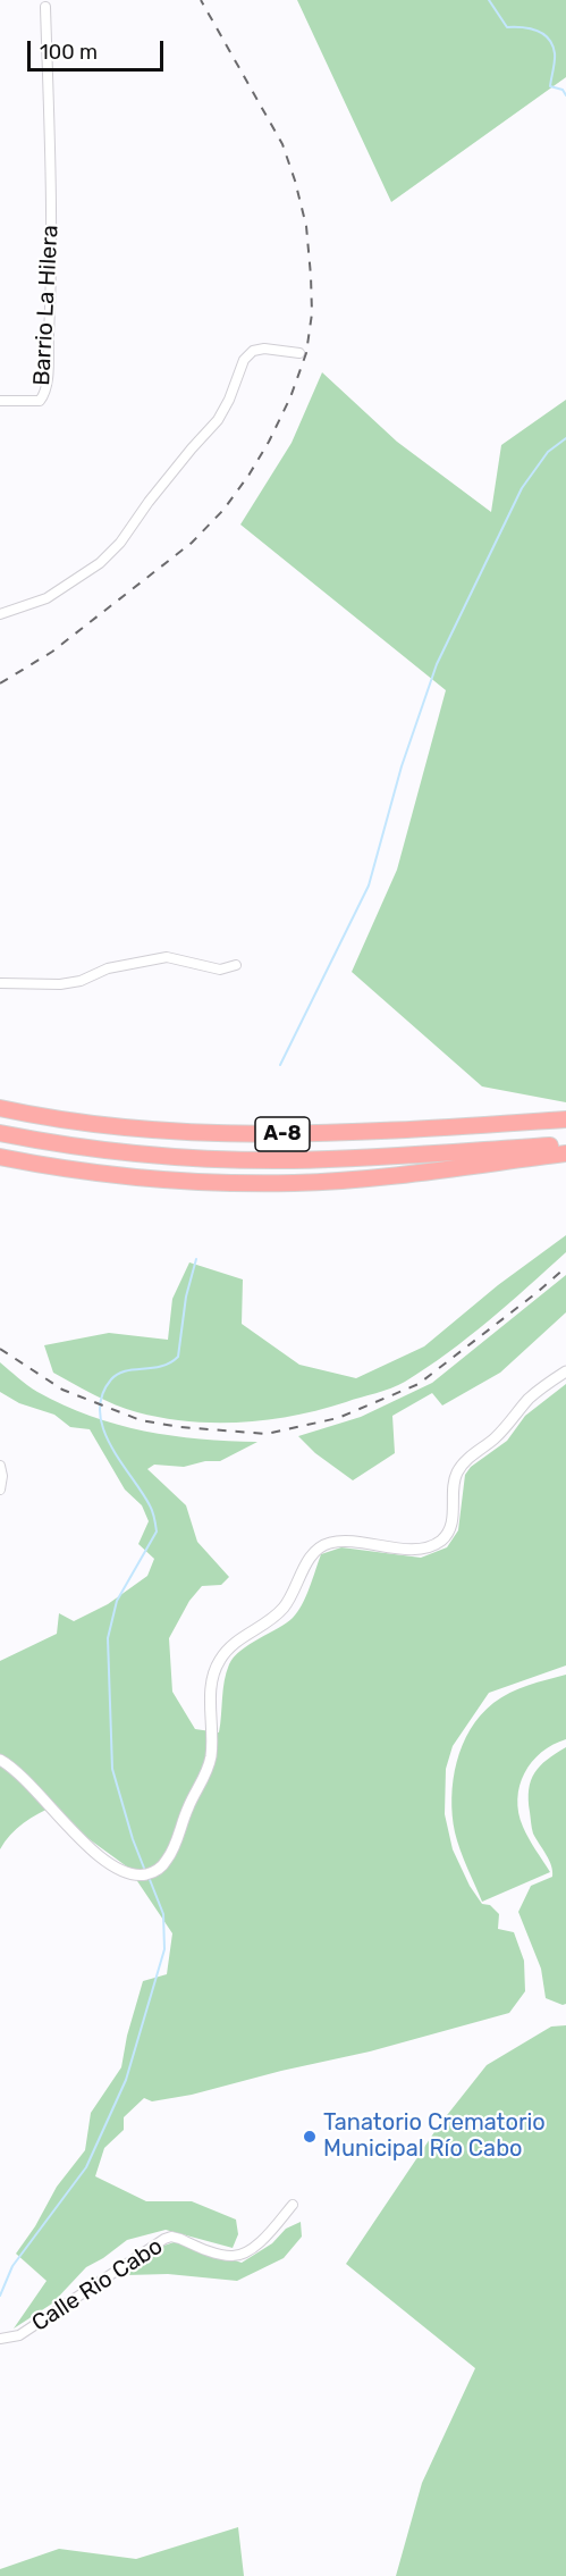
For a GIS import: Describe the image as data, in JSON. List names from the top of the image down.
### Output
{
  "streets": {
    "highway": ["A-8"],
    "street": ["Barrio La Hilera", "Calle Rio Cabo"]
  },
  "places": ["Tanatorio Crematorio Municipal Río Cabo"],
  "scale_bar": "100 m"
}
